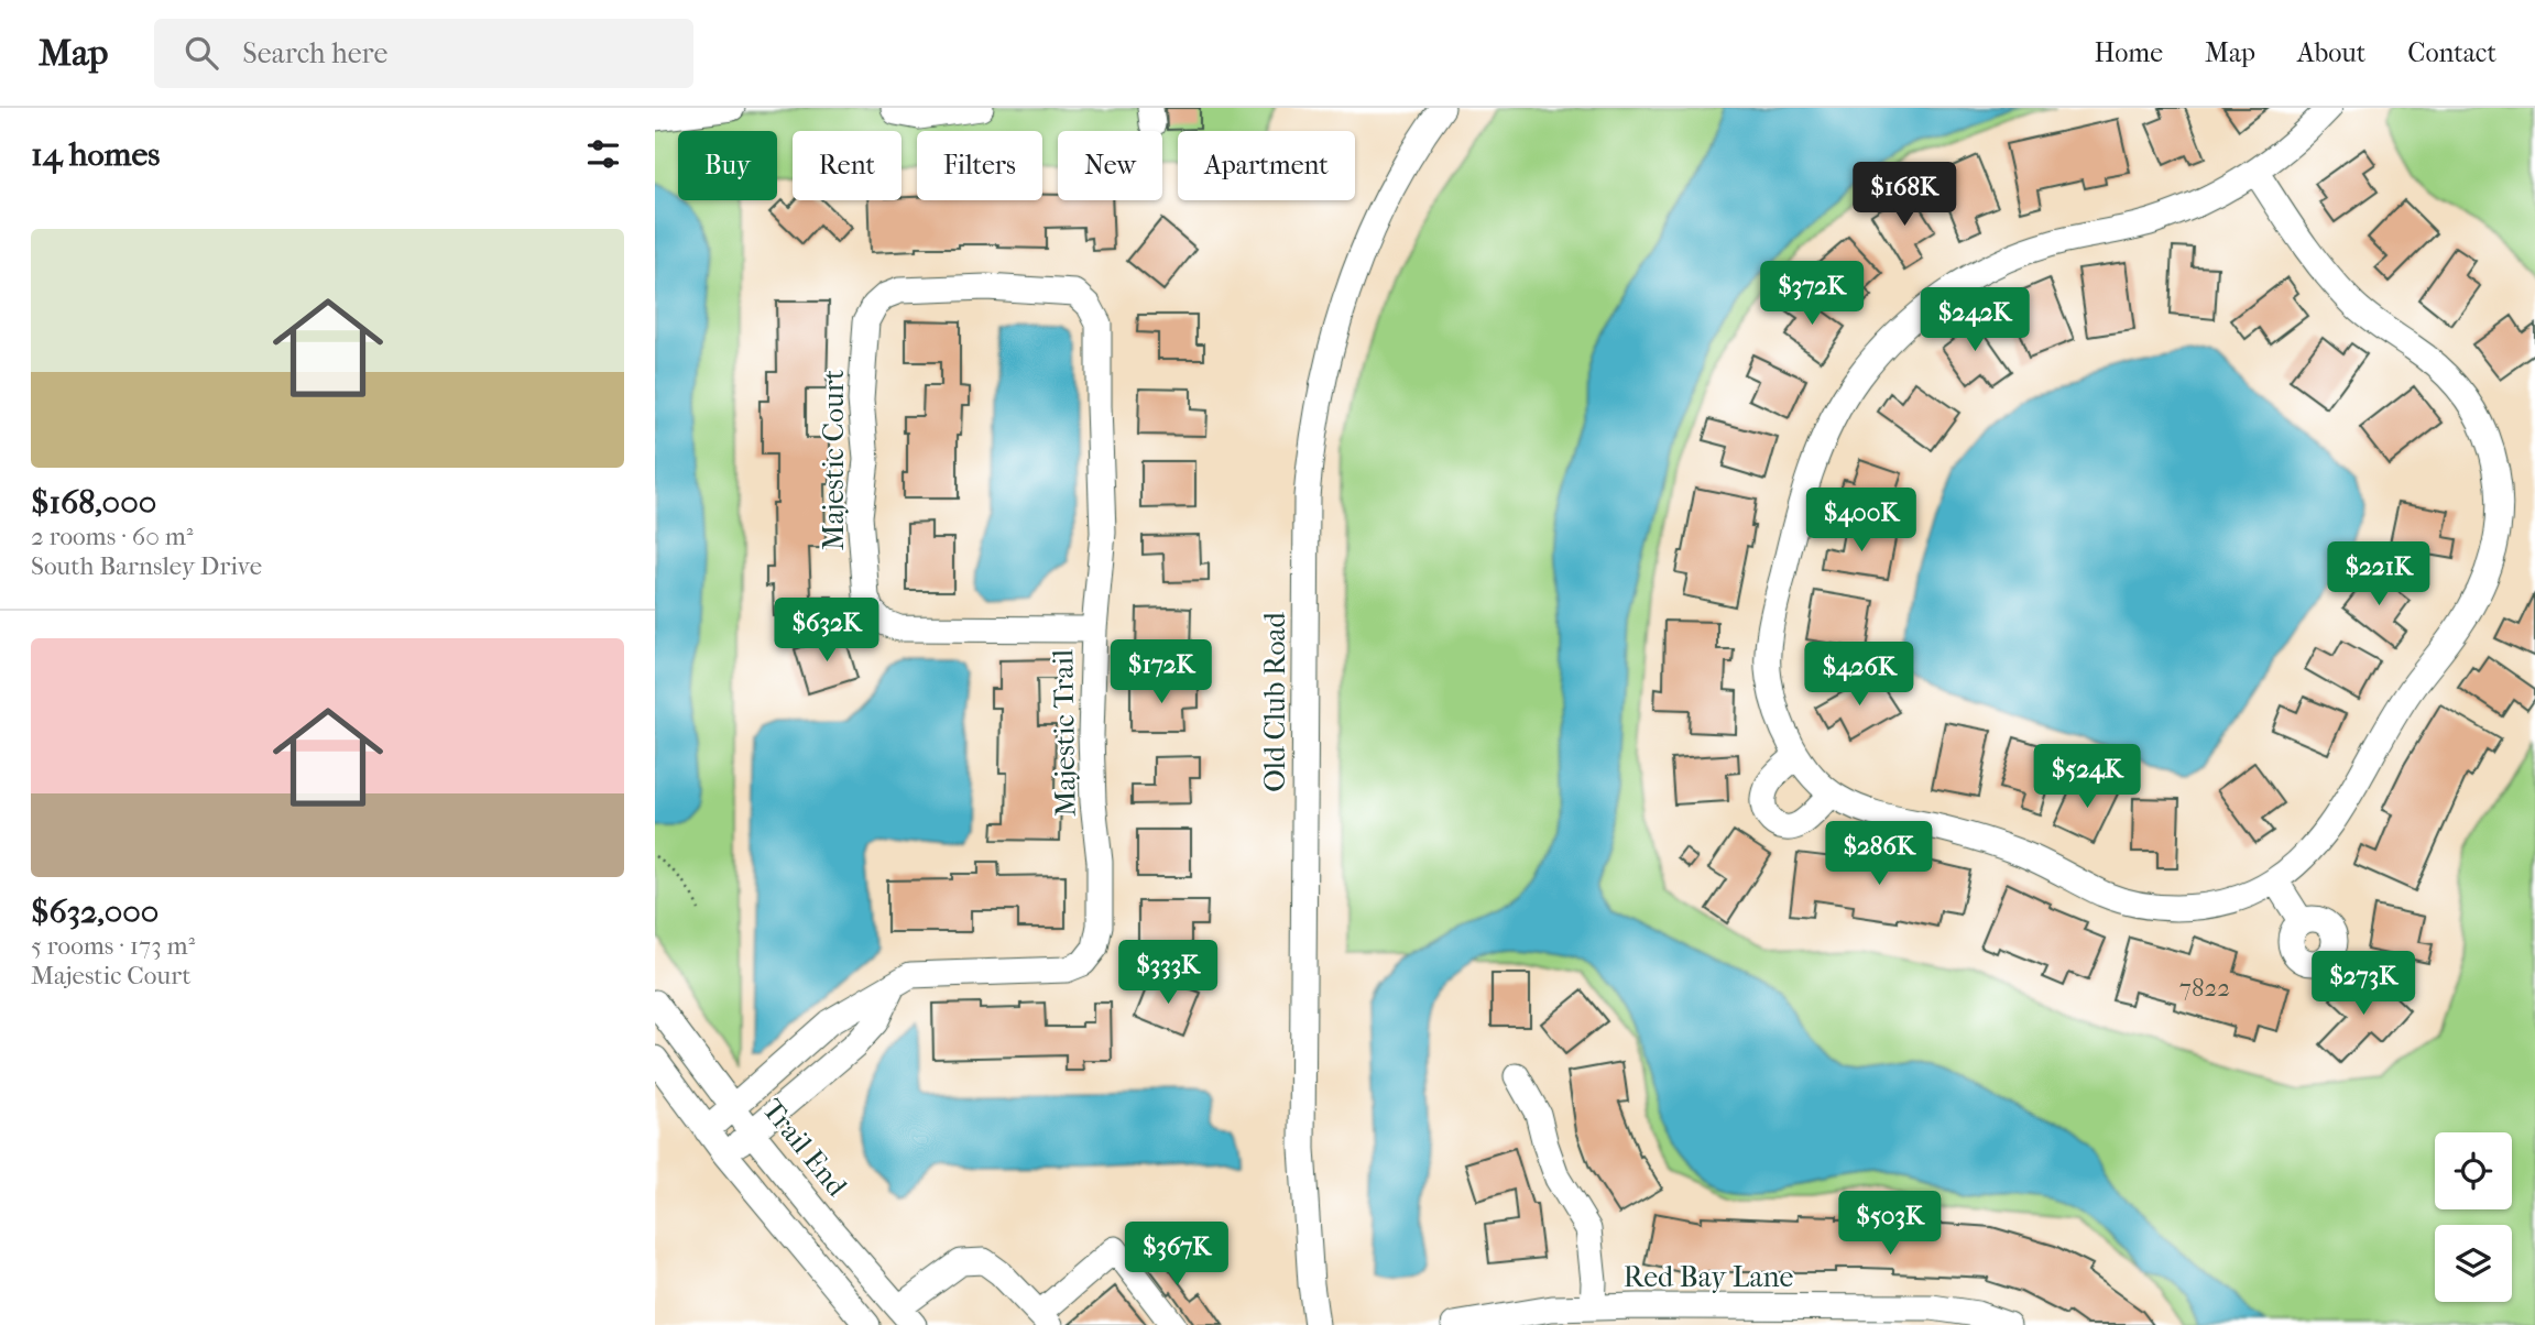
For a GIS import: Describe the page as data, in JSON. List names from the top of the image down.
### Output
{
  "streets": {
    "street": [
      "Majestic Court",
      "Old Club Road",
      "Majestic Trail",
      "Trail End",
      "Red Bay Lane"
    ]
  },
  "crossings": [
    ["Majestic Court", "Majestic Trail"],
    ["Majestic Trail", "Trail End"]
  ],
  "house_numbers": ["7822"],
  "page": {
    "header": "Map",
    "search": "Search here",
    "nav": [
      "Home",
      "Map",
      "About",
      "Contact"
    ],
    "heading": "14 homes",
    "chip": [
      "Buy",
      "Rent",
      "Filters",
      "New",
      "Apartment"
    ],
    "price": [
      "$168K",
      "$372K",
      "$242K",
      "$400K",
      "$221K",
      "$632K",
      "$172K",
      "$426K",
      "$524K",
      "$286K",
      "$333K",
      "$273K",
      "$503K",
      "$367K"
    ],
    "list": [
      {
        "name": "$168,000",
        "note": "2 rooms · 60 m² · South Barnsley Drive"
      },
      {
        "name": "$632,000",
        "note": "5 rooms · 173 m² · Majestic Court"
      }
    ]
  }
}
